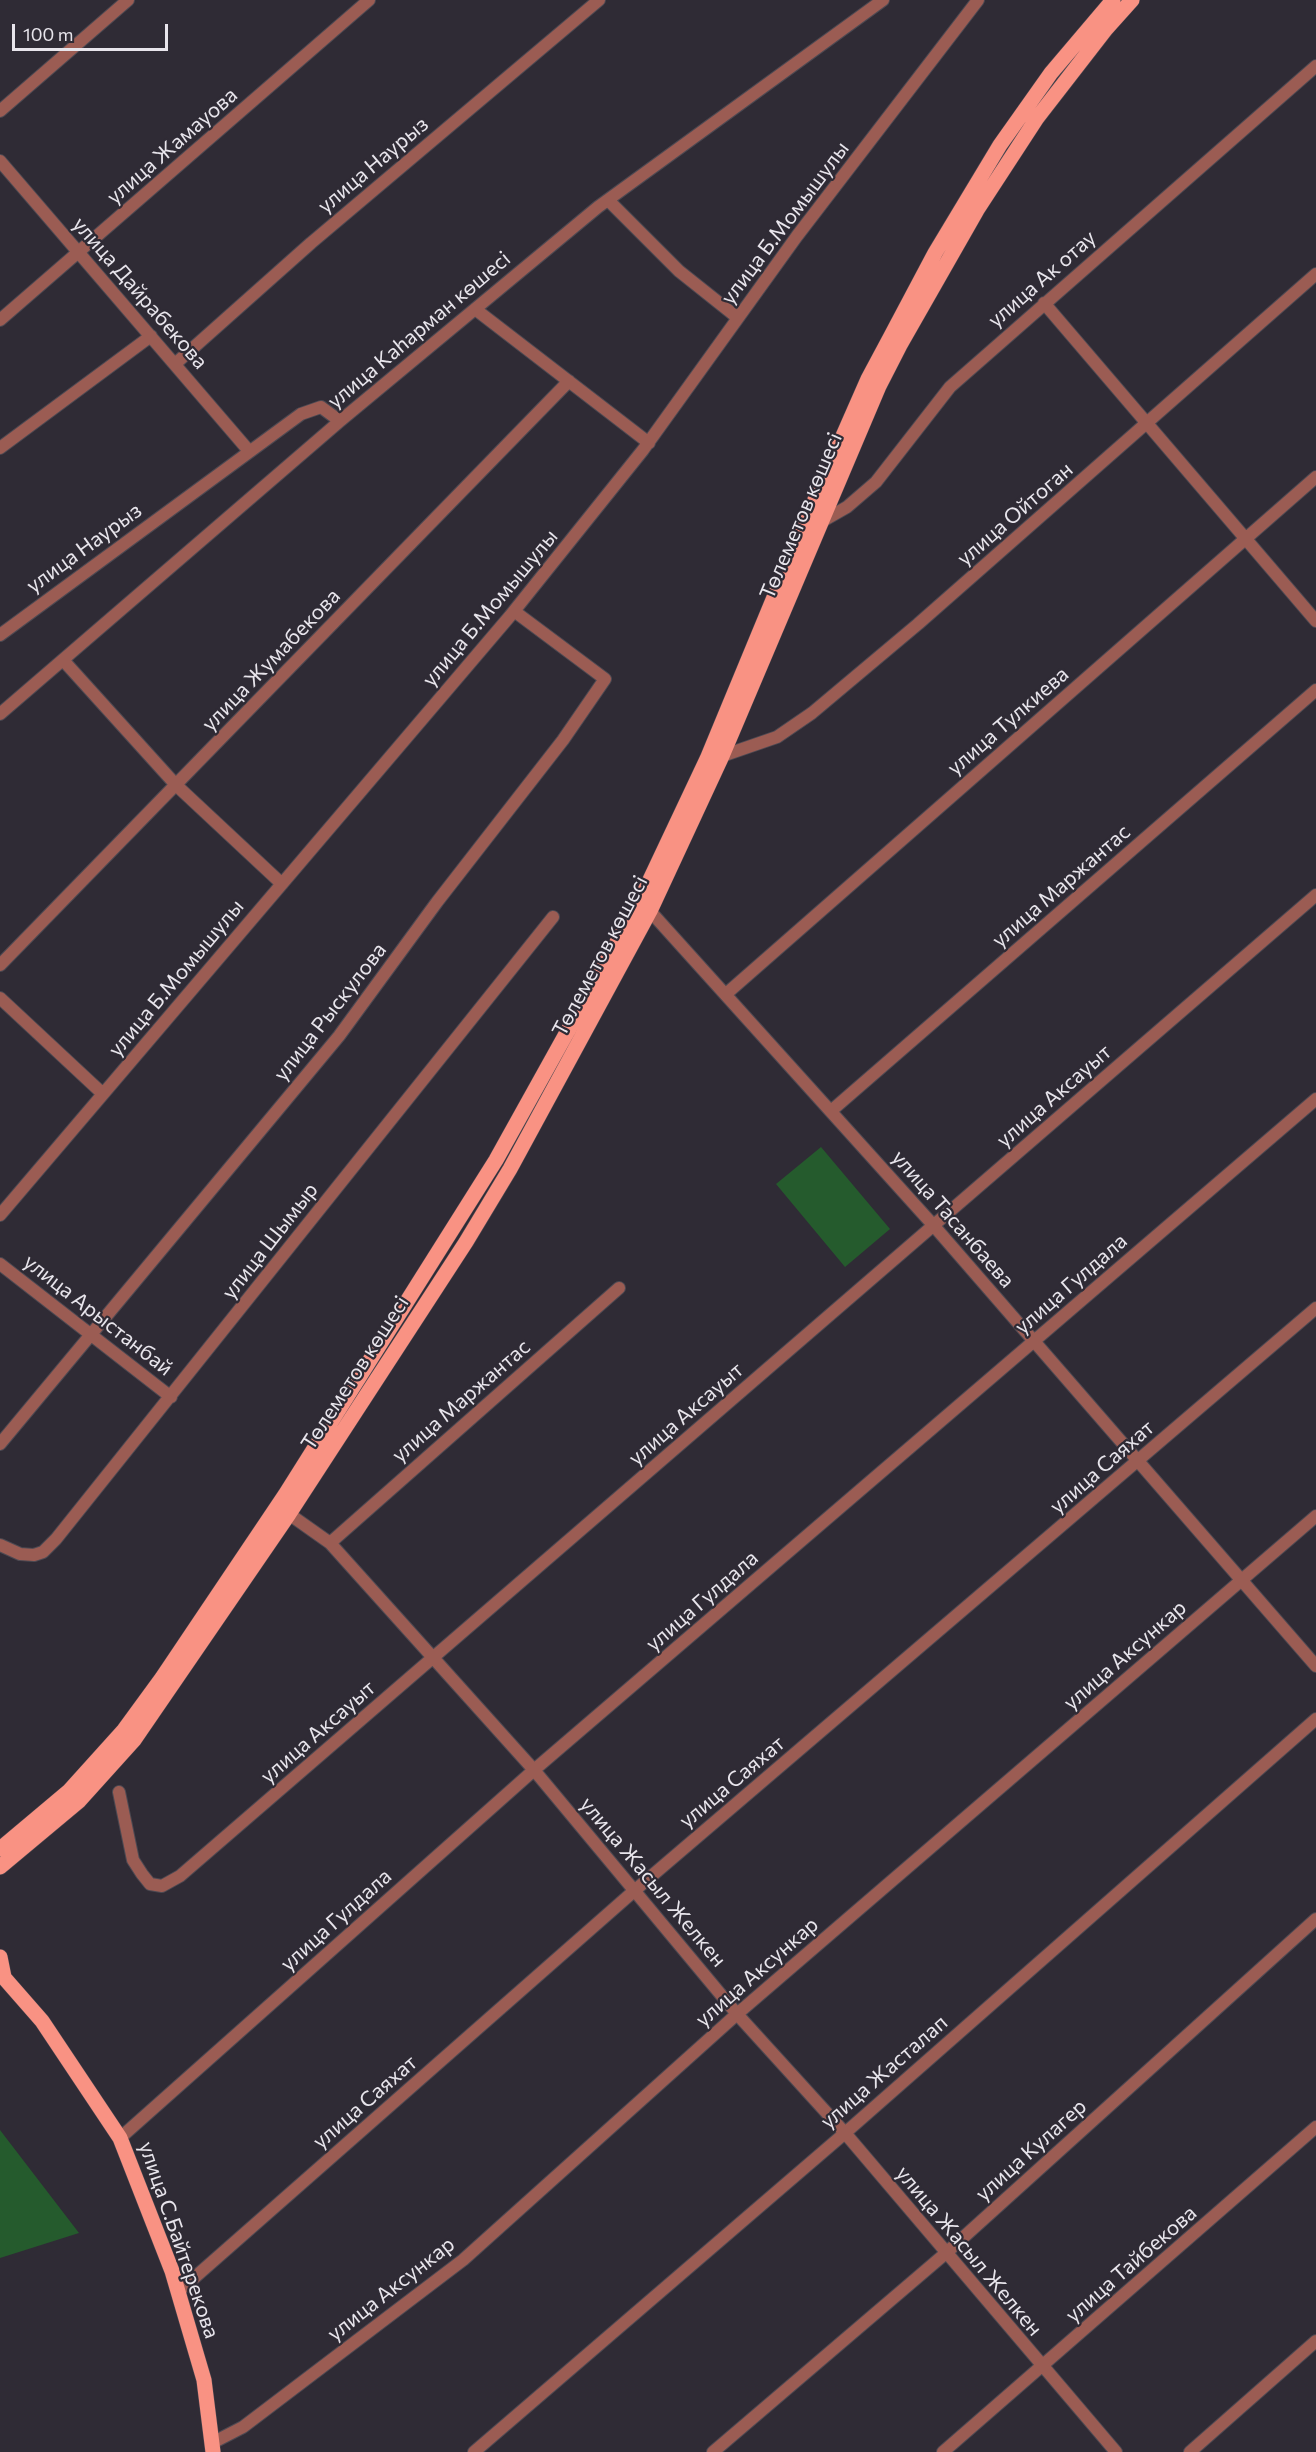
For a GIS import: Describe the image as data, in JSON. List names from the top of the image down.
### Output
{
  "streets": {
    "main road": ["Төлеметов көшесі", "улица С.Байтерекова"],
    "street": [
      "улица Жамауова",
      "улица Наурыз",
      "улица Б.Момышулы",
      "улица Ак отау",
      "улица Дайрабекова",
      "улица Каһарман көшесі",
      "улица Ойтоган",
      "улица Жумабекова",
      "улица Тулкиева",
      "улица Маржантас",
      "улица Рыскулова",
      "улица Аксауыт",
      "улица Тасанбаева",
      "улица Шымыр",
      "улица Гулдала",
      "улица Арыстанбай",
      "улица Саяхат",
      "улица Аксункар",
      "улица Жасыл Желкен",
      "улица Жасталап",
      "улица Кулагер",
      "улица Тайбекова"
    ]
  },
  "crossings": [
    ["улица Жамауова", "улица Дайрабекова"],
    ["улица Наурыз", "улица Дайрабекова"],
    ["улица Наурыз", "улица Каһарман көшесі"],
    ["улица Б.Момышулы", "улица Рыскулова"],
    ["улица Ак отау", "Төлеметов көшесі"],
    ["улица Ойтоган", "Төлеметов көшесі"],
    ["Төлеметов көшесі", "улица Тасанбаева"],
    ["Төлеметов көшесі", "улица Жасыл Желкен"],
    ["улица Тулкиева", "улица Тасанбаева"],
    ["улица Маржантас", "улица Тасанбаева"],
    ["улица Маржантас", "улица Жасыл Желкен"],
    ["улица Рыскулова", "улица Арыстанбай"],
    ["улица Аксауыт", "улица Тасанбаева"],
    ["улица Аксауыт", "улица Жасыл Желкен"],
    ["улица Тасанбаева", "улица Гулдала"],
    ["улица Тасанбаева", "улица Саяхат"],
    ["улица Тасанбаева", "улица Аксункар"],
    ["улица Шымыр", "улица Арыстанбай"],
    ["улица Гулдала", "улица Жасыл Желкен"],
    ["улица Гулдала", "улица С.Байтерекова"],
    ["улица Саяхат", "улица Жасыл Желкен"],
    ["улица Саяхат", "улица С.Байтерекова"],
    ["улица Аксункар", "улица Жасыл Желкен"],
    ["улица Аксункар", "улица С.Байтерекова"],
    ["улица Жасыл Желкен", "улица Жасталап"],
    ["улица Жасыл Желкен", "улица Кулагер"],
    ["улица Жасыл Желкен", "улица Тайбекова"]
  ],
  "scale_bar": "100 m"
}
